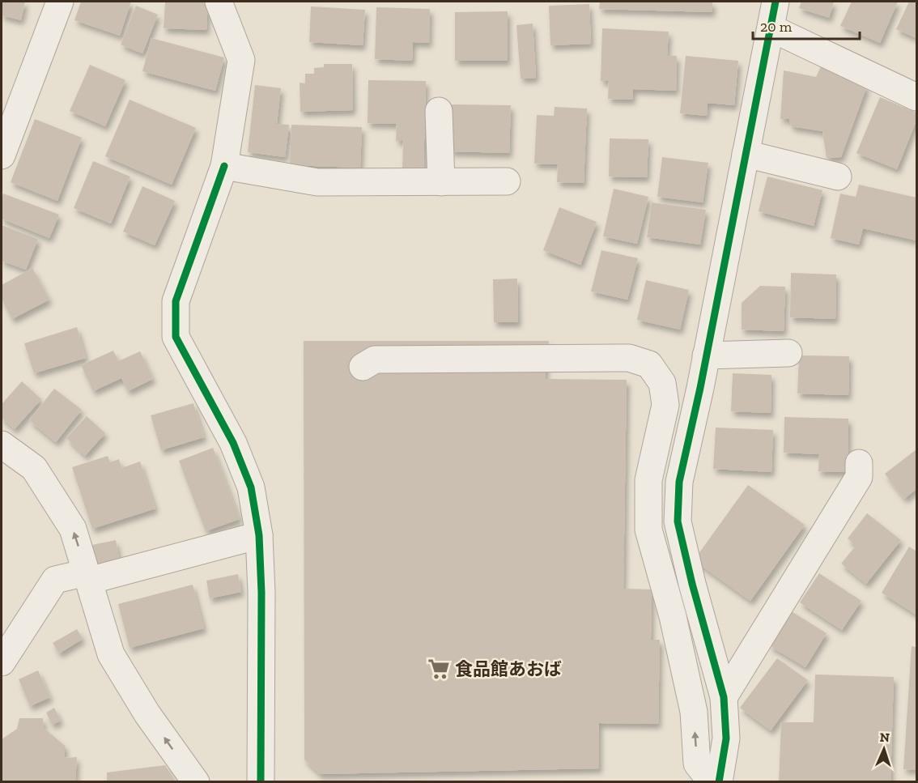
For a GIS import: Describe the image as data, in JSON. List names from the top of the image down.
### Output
{
  "places": {
    "supermarket": ["食品館あおば"]
  },
  "scale_bar": "20 m",
  "north": "top"
}
